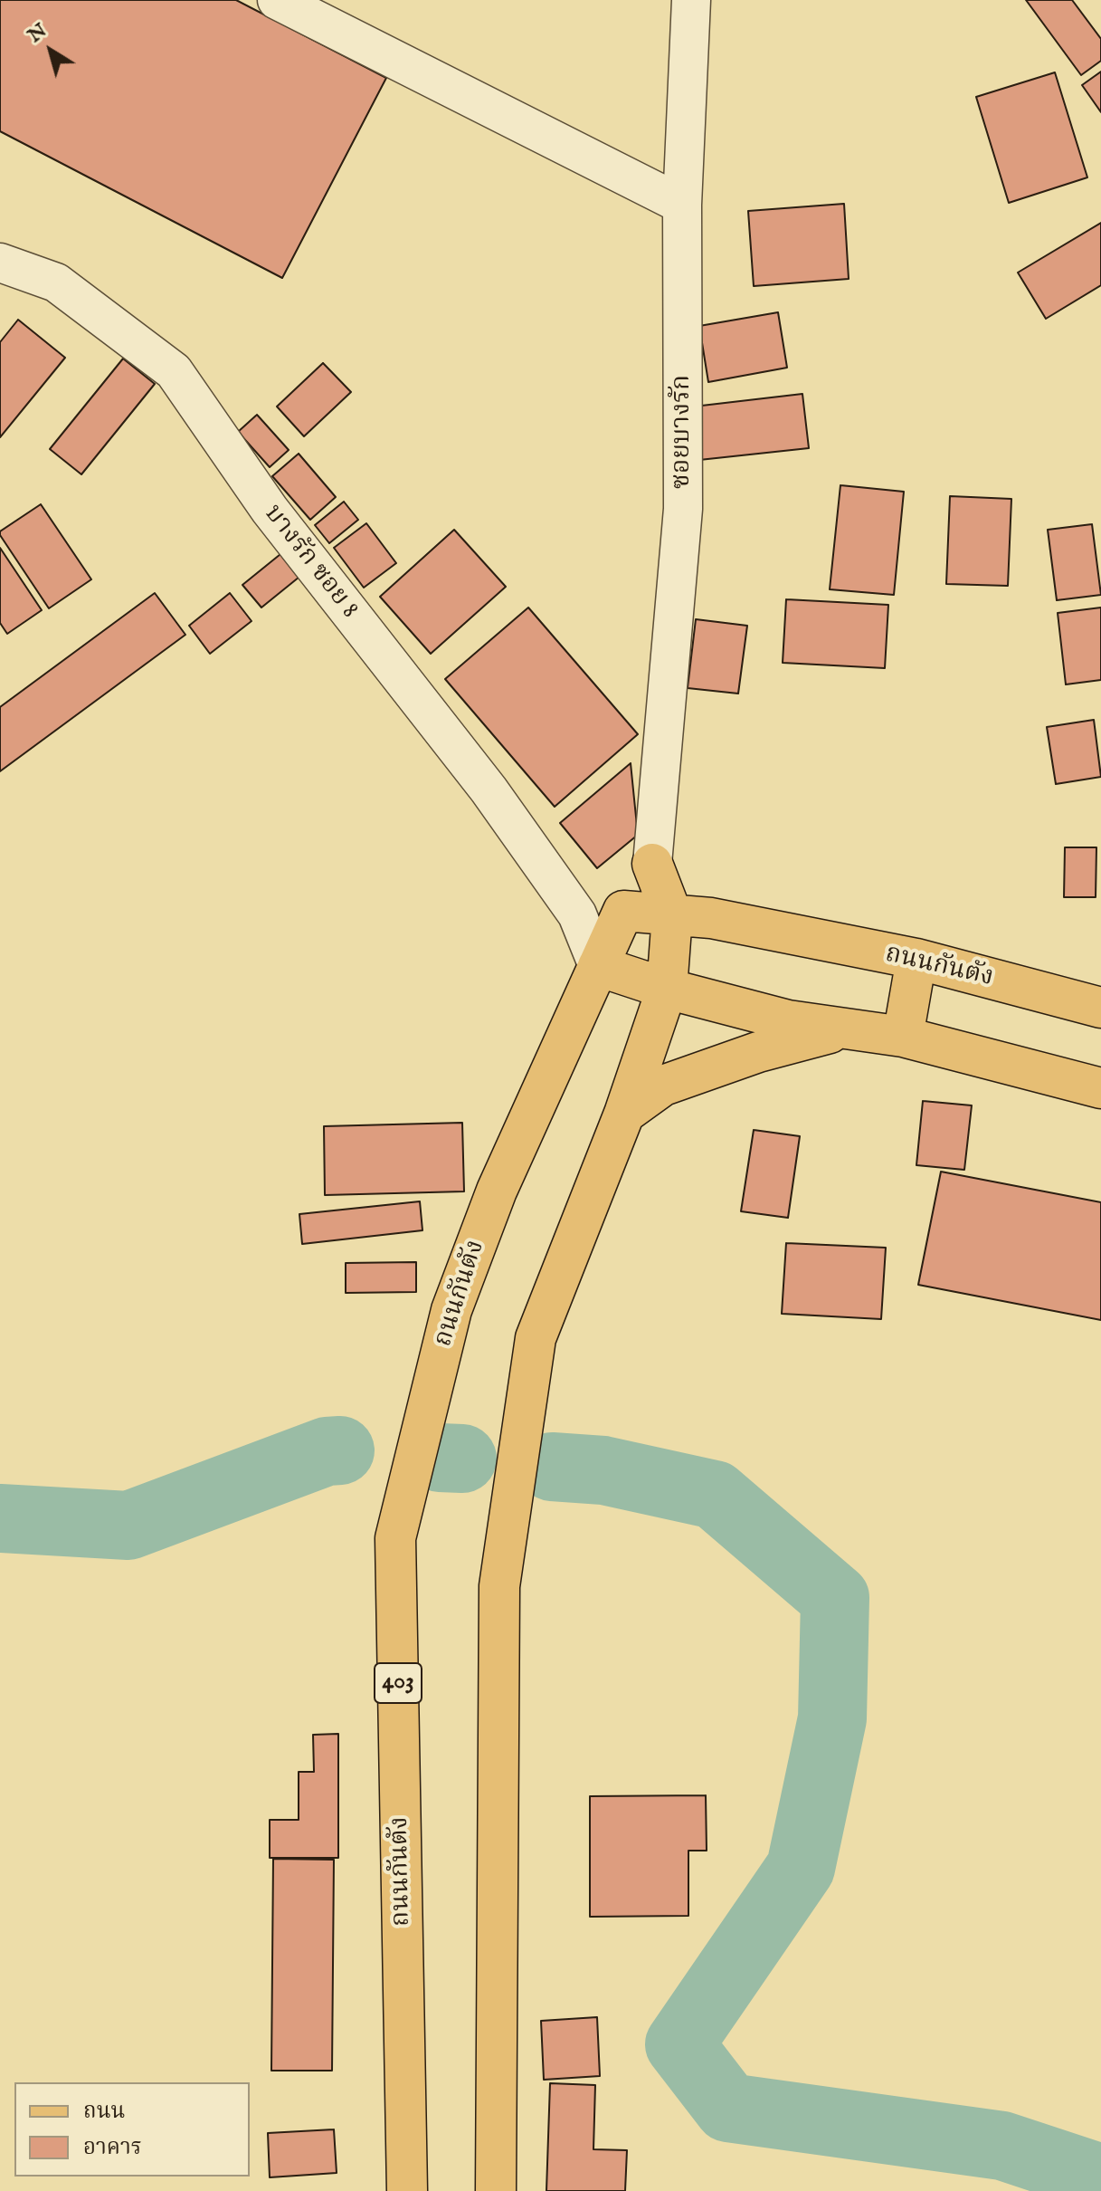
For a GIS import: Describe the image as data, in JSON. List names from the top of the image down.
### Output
{
  "streets": {
    "main road": ["ถนนกันตัง", "403"],
    "street": ["ซอยบางรัก", "บางรัก ซอย 8"]
  },
  "crossings": [
    ["บางรัก ซอย 8", "ถนนกันตัง"]
  ],
  "legend": ["ถนน", "อาคาร"],
  "north": "top left"
}
